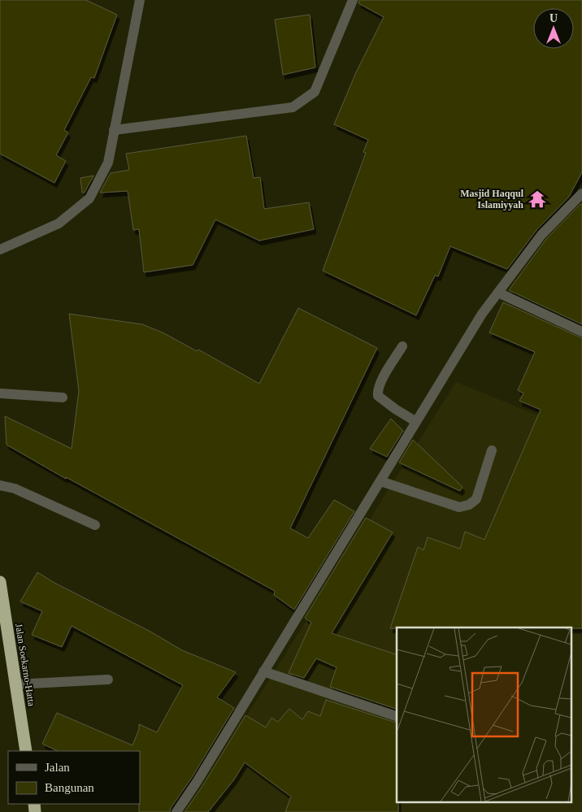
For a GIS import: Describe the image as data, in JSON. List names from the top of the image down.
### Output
{
  "streets": {
    "highway": ["Jalan Soekarno-Hatta"]
  },
  "places": {
    "temple": ["Masjid Haqqul Islamiyyah"]
  },
  "legend": ["Jalan", "Bangunan"],
  "north": "top"
}
